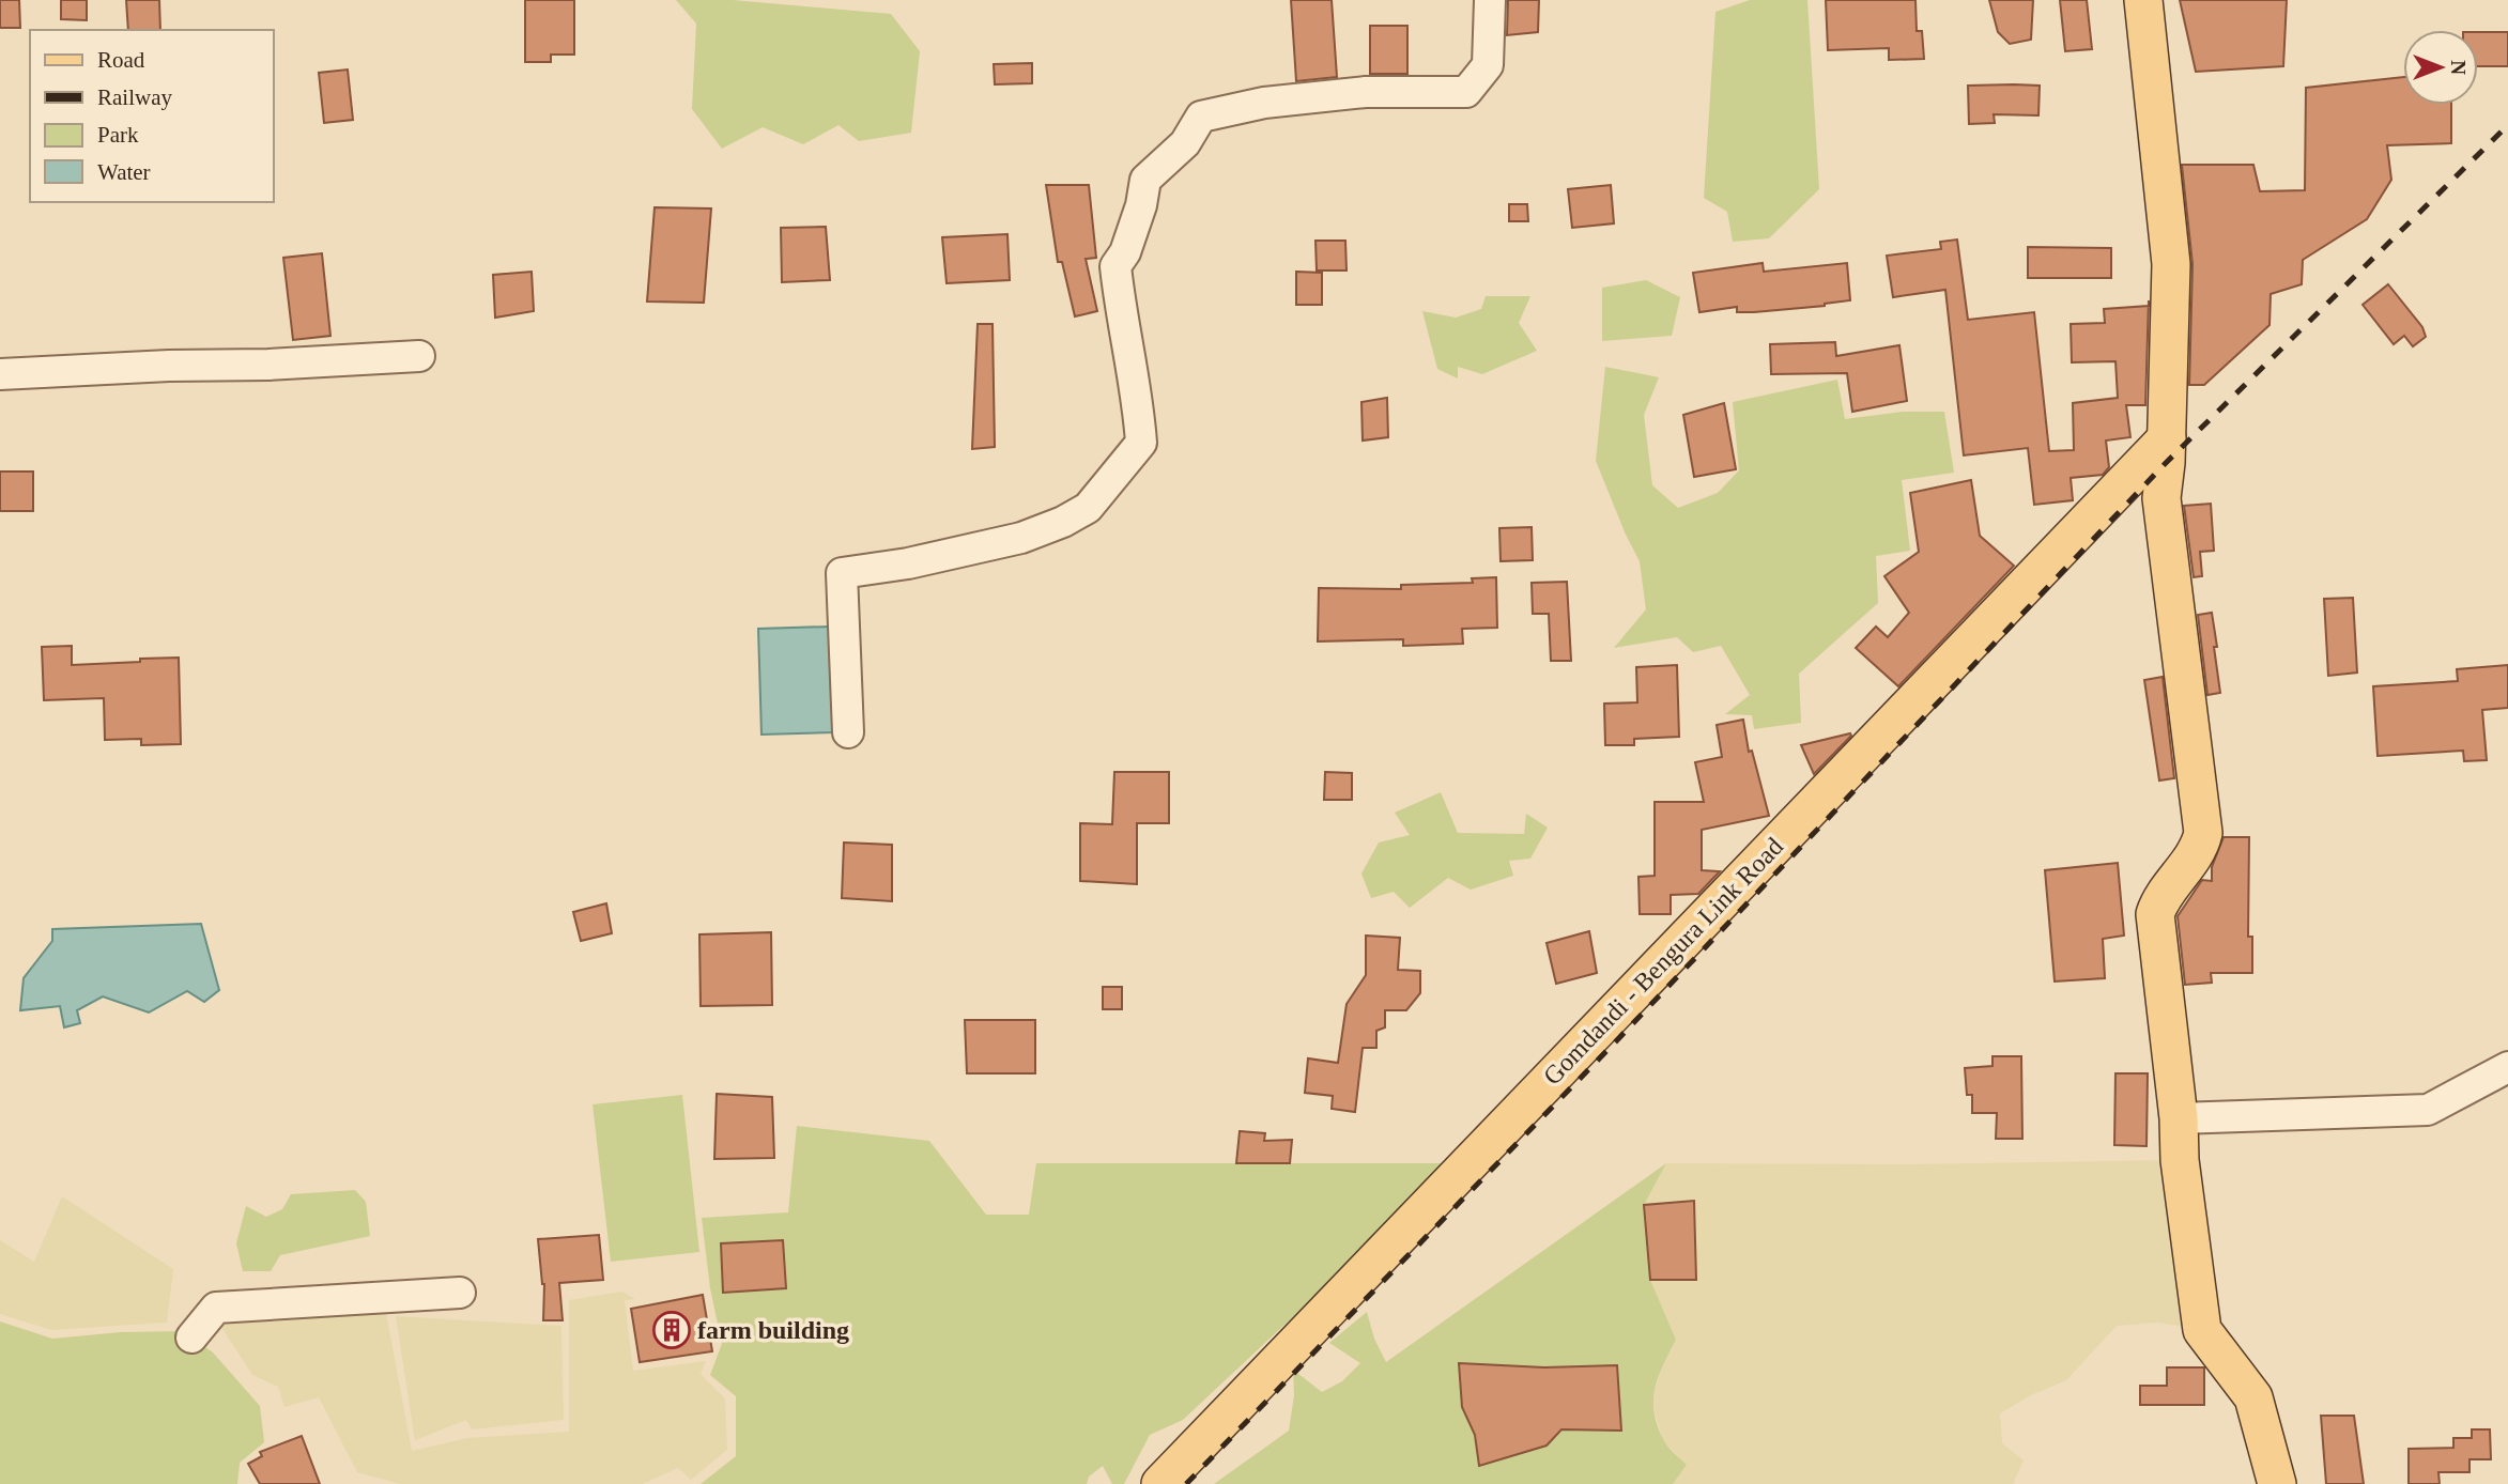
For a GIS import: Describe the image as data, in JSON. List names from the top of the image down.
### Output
{
  "streets": {
    "main road": ["Gomdandi - Bengura Link Road"]
  },
  "places": {
    "building": ["farm building"]
  },
  "legend": [
    "Road",
    "Railway",
    "Park",
    "Water"
  ],
  "north": "right"
}
